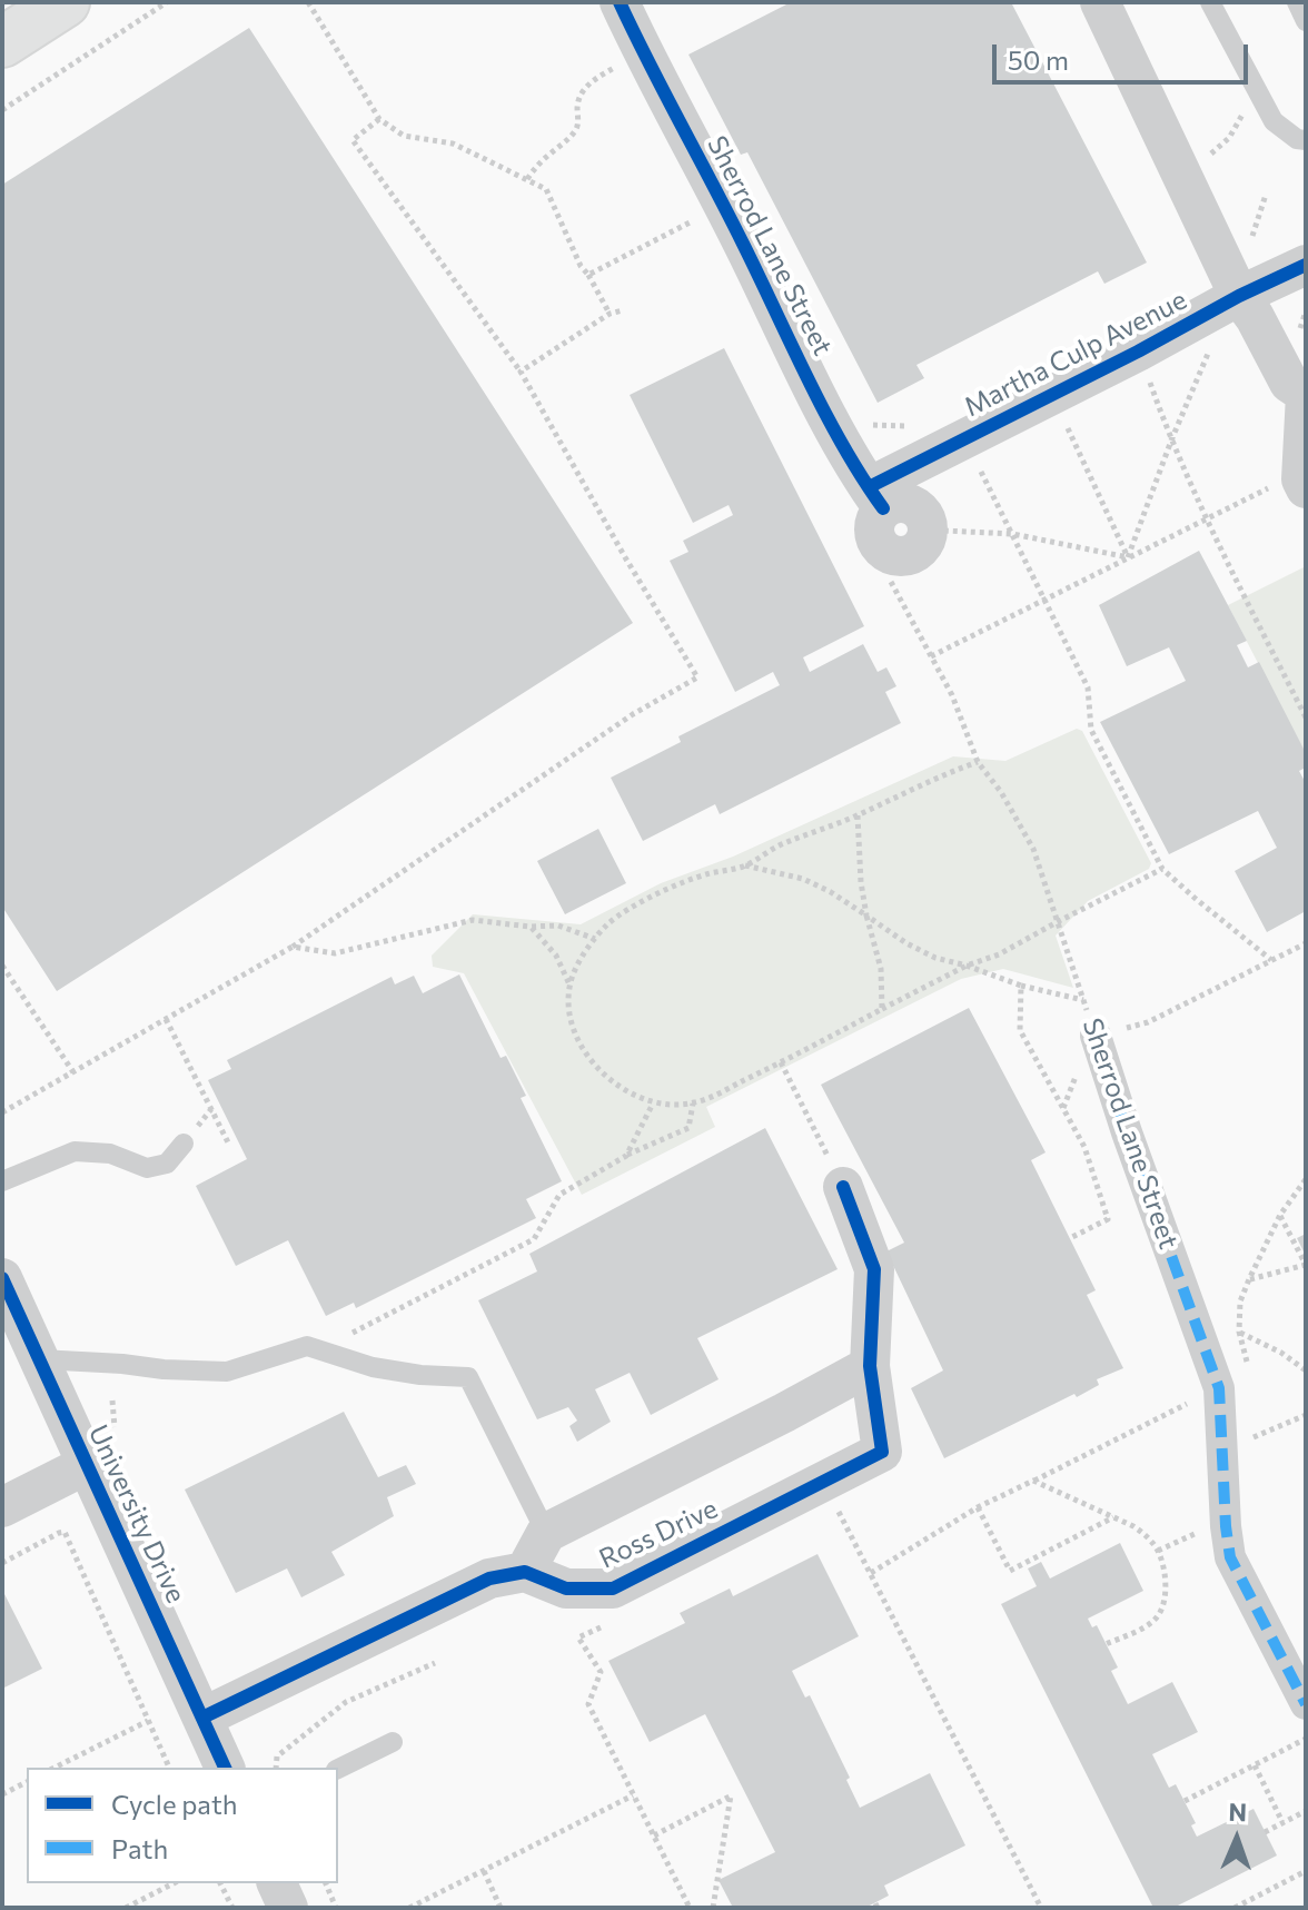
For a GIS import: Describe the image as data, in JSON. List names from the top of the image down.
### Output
{
  "streets": {
    "street": [
      "Sherrod Lane Street",
      "Martha Culp Avenue",
      "University Drive",
      "Ross Drive"
    ]
  },
  "crossings": [
    ["Sherrod Lane Street", "Martha Culp Avenue"]
  ],
  "legend": ["Cycle path", "Path"],
  "scale_bar": "50 m",
  "north": "top"
}
